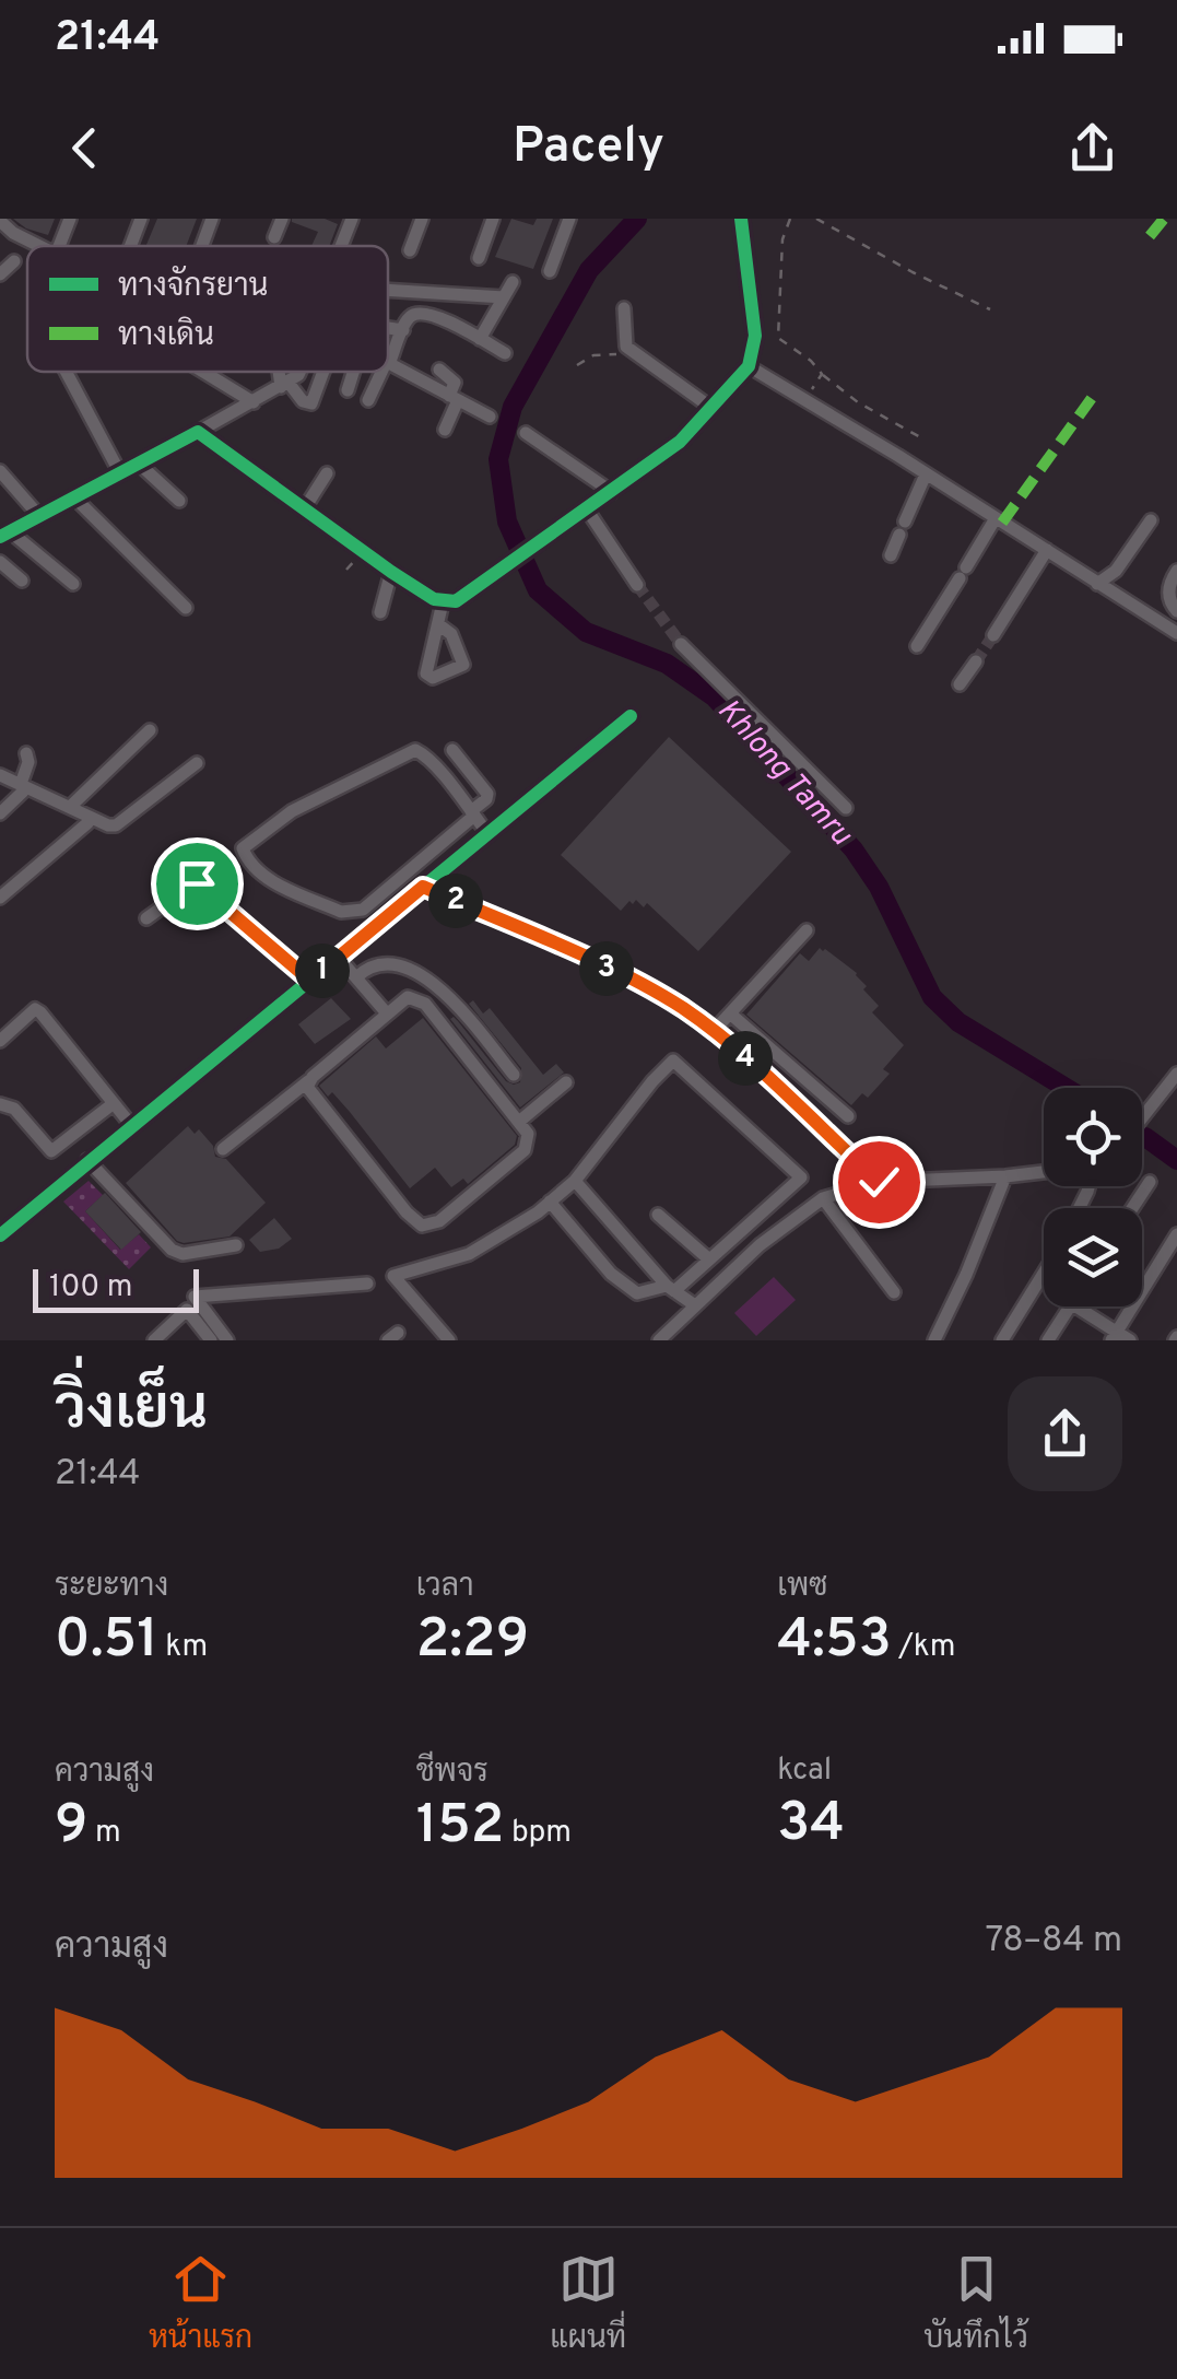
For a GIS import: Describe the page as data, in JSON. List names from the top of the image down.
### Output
{
  "water": ["Khlong Tamru"],
  "legend": ["ทางจักรยาน", "ทางเดิน"],
  "scale_bar": "100 m",
  "page": {
    "status": "21:44",
    "header": "Pacely",
    "pins": [
      "2",
      "3",
      "1",
      "4"
    ],
    "scale": "100 m",
    "heading": ["วิ่งเย็น", "21:44"],
    "stats": [
      ["ระยะทาง", "0.51 km"],
      ["เวลา", "2:29"],
      ["เพซ", "4:53 /km"],
      ["ความสูง", "9 m"],
      ["ชีพจร", "152 bpm"],
      ["kcal", "34"]
    ],
    "chart": ["ความสูง", "78–84 m"],
    "tabs": ["หน้าแรก", "แผนที่", "บันทึกไว้"]
  }
}
